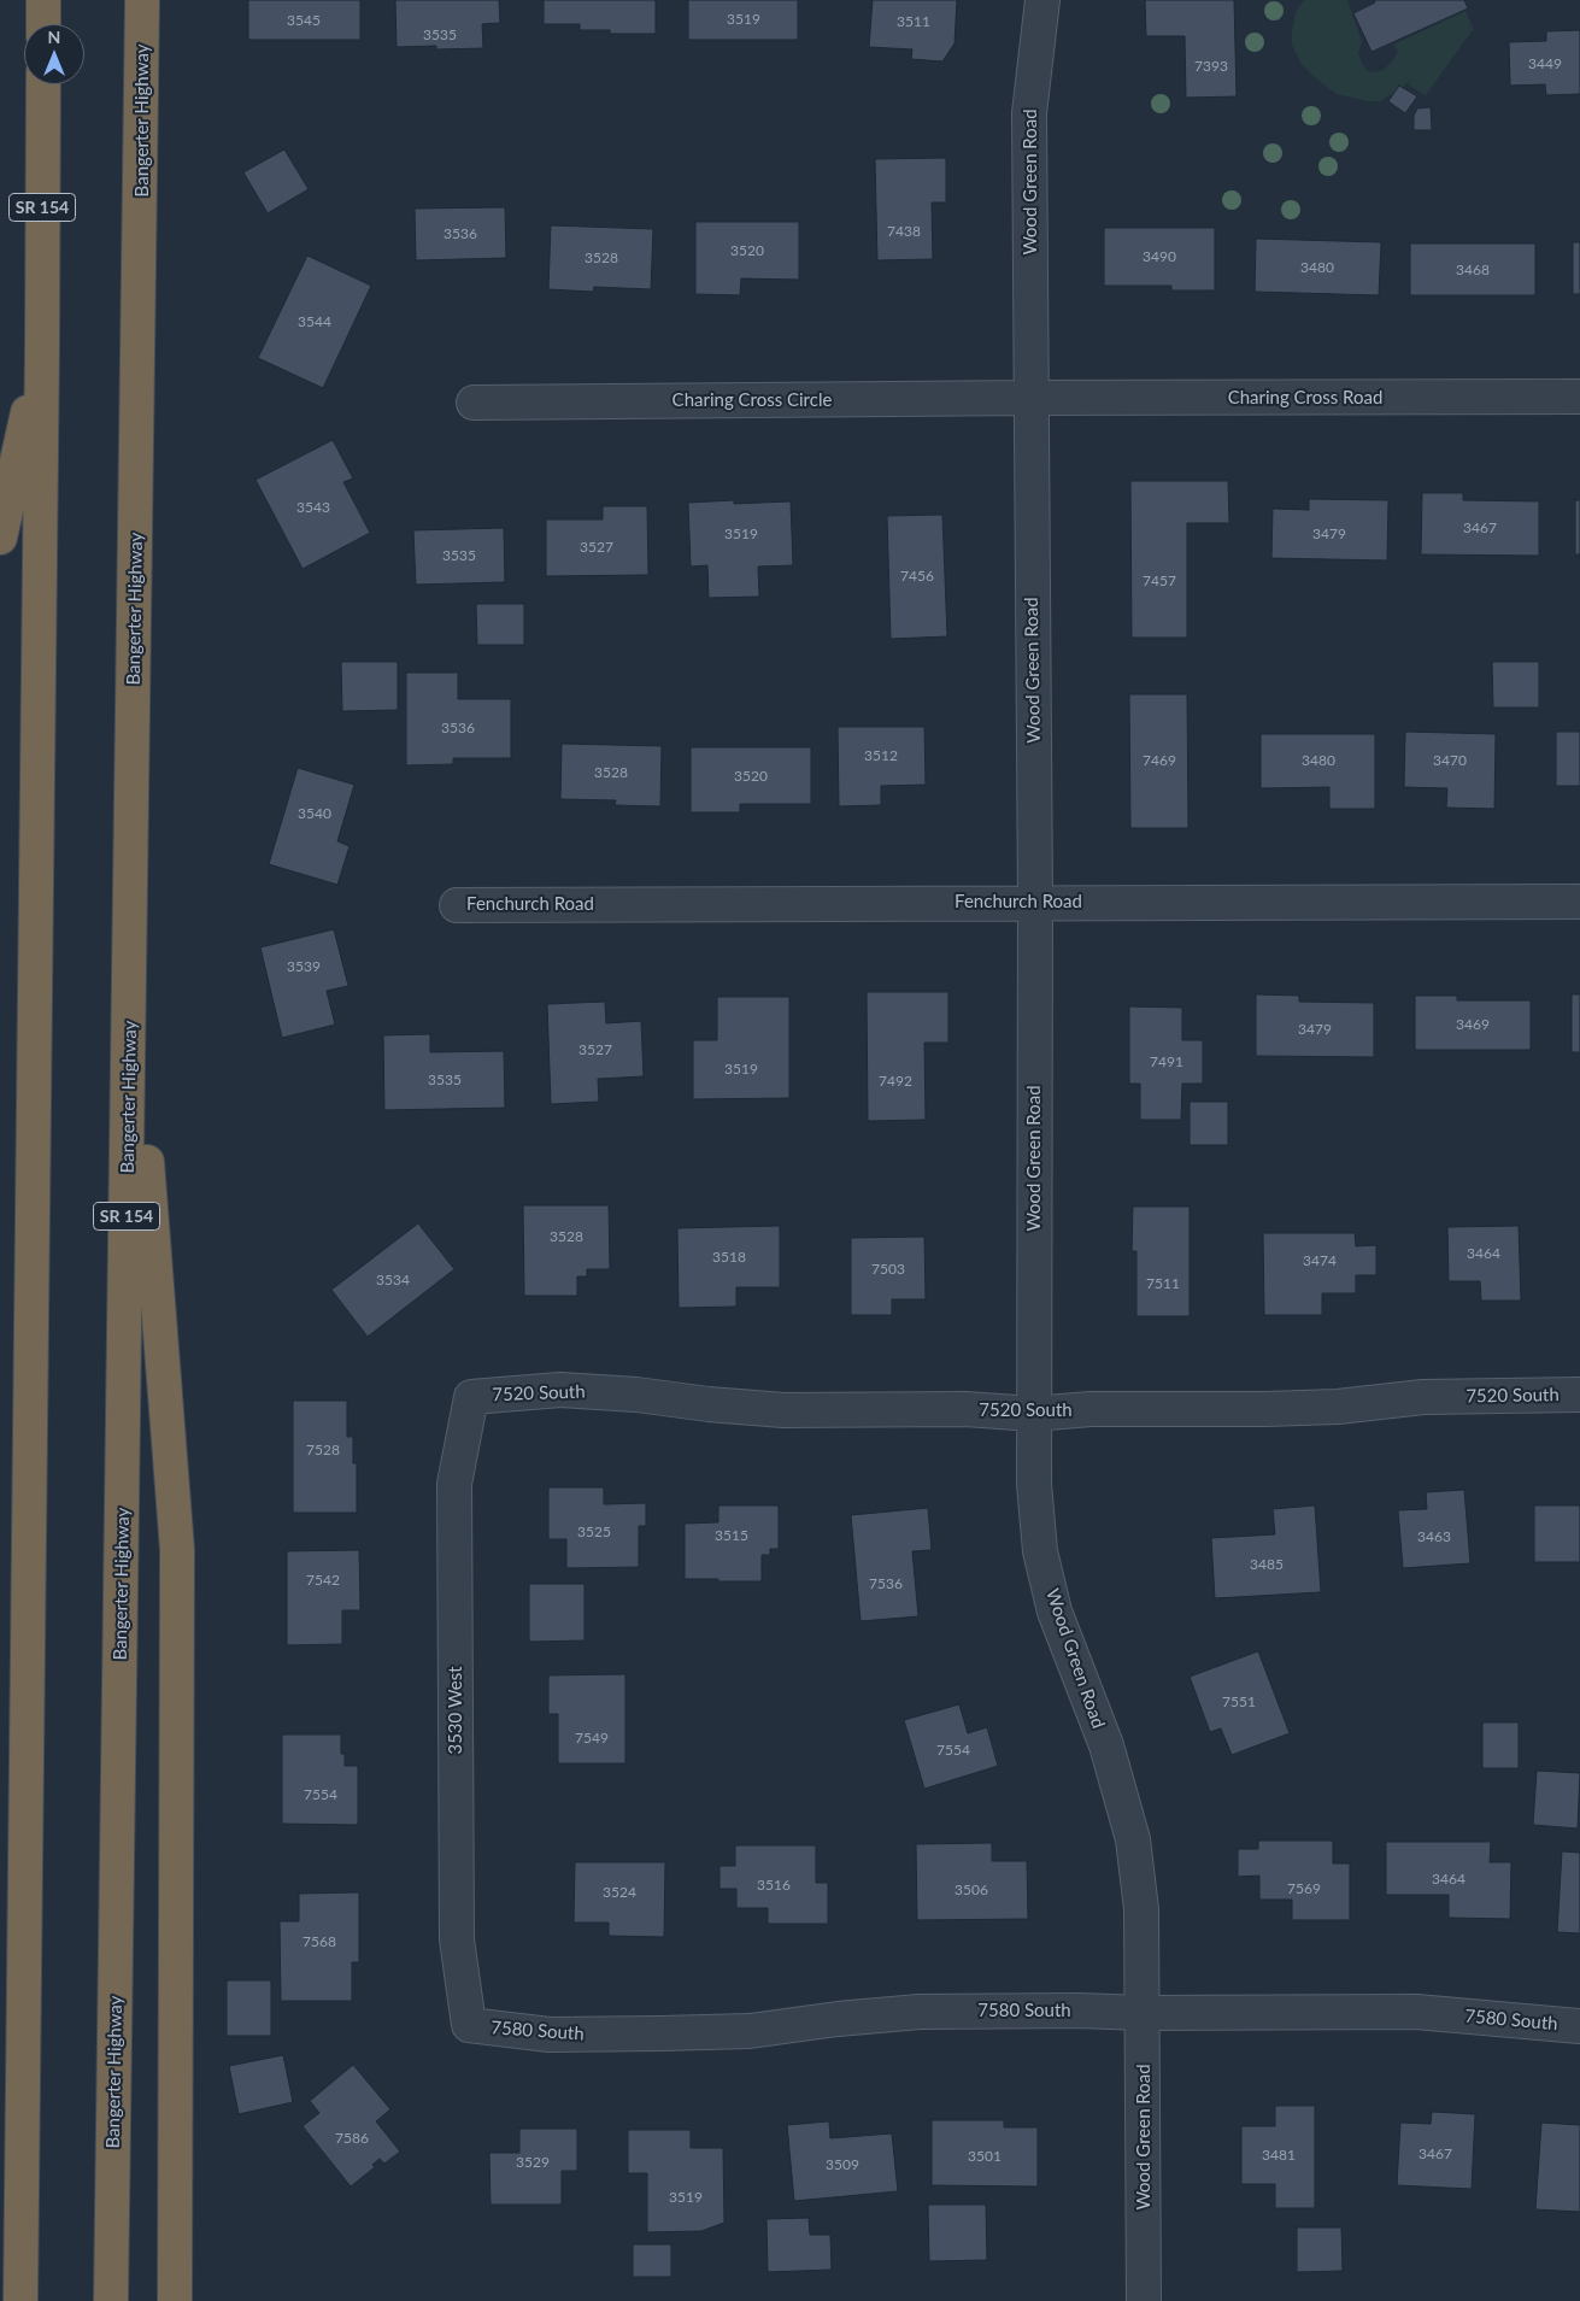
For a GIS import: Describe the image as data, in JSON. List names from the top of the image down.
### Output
{
  "streets": {
    "highway": ["Bangerter Highway", "SR 154"],
    "street": [
      "Wood Green Road",
      "Charing Cross Road",
      "Charing Cross Circle",
      "Fenchurch Road",
      "7520 South",
      "3530 West",
      "7580 South"
    ]
  },
  "crossings": [
    ["Wood Green Road", "Charing Cross Road"],
    ["Wood Green Road", "Charing Cross Circle"],
    ["Wood Green Road", "Fenchurch Road"],
    ["Wood Green Road", "7520 South"],
    ["Wood Green Road", "7580 South"],
    ["Charing Cross Road", "Charing Cross Circle"],
    ["7520 South", "3530 West"],
    ["3530 West", "7580 South"]
  ],
  "house_numbers": [
    "3519",
    "3545",
    "3511",
    "3535",
    "3449",
    "7393",
    "7438",
    "3536",
    "3520",
    "3490",
    "3528",
    "3480",
    "3468",
    "3544",
    "3543",
    "3467",
    "3519",
    "3479",
    "3527",
    "3535",
    "7456",
    "7457",
    "3536",
    "3512",
    "7469",
    "3480",
    "3470",
    "3528",
    "3520",
    "3540",
    "3539",
    "3469",
    "3479",
    "3527",
    "7491",
    "3519",
    "3535",
    "7492",
    "3528",
    "3464",
    "3518",
    "3474",
    "7503",
    "3534",
    "7511",
    "7528",
    "3525",
    "3515",
    "3463",
    "3485",
    "7542",
    "7536",
    "7551",
    "7549",
    "7554",
    "7554",
    "3464",
    "3516",
    "7569",
    "3506",
    "3524",
    "7568",
    "7586",
    "3467",
    "3481",
    "3501",
    "3529",
    "3509",
    "3519"
  ],
  "north": "top"
}
